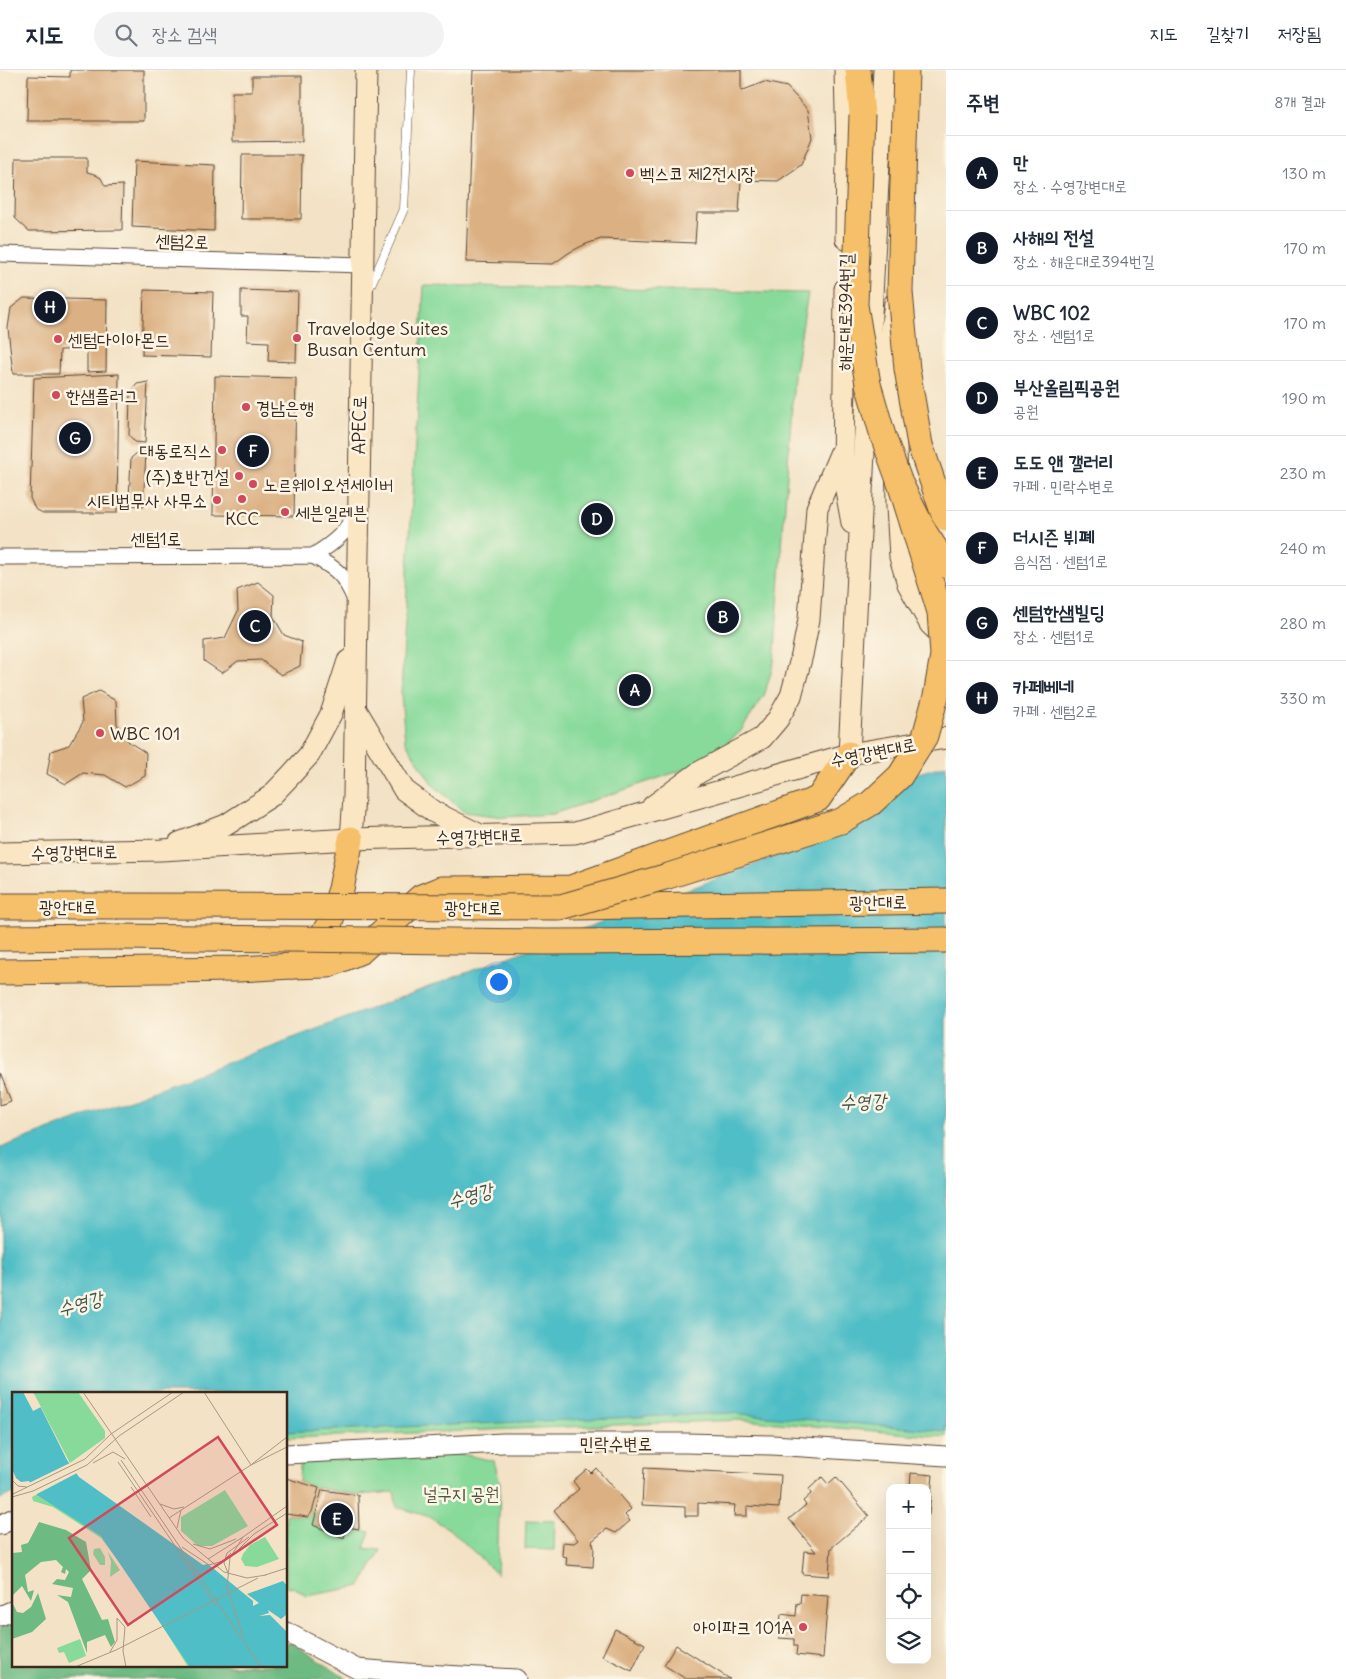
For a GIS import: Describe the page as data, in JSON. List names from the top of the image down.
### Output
{
  "streets": {
    "highway": ["광안대로"],
    "main road": ["해운대로394번길", "APEC로", "수영강변대로"],
    "street": ["센텀2로", "센텀1로", "민락수변로"]
  },
  "crossings": [
    ["센텀2로", "APEC로"],
    ["해운대로394번길", "수영강변대로"],
    ["APEC로", "수영강변대로"]
  ],
  "water": ["수영강"],
  "parks": ["널구지 공원"],
  "places": [
    "벡스코 제2전시장",
    "Travelodge Suites Busan Centum",
    "센텀다이아몬드",
    "한샘플러그",
    "경남은행",
    "대동로직스",
    "(주)호반건설",
    "노르웨이오션세이버",
    "KCC",
    "시티법무사 사무소",
    "세븐일레븐",
    "WBC 101",
    "아이파크 101A"
  ],
  "page": {
    "header": "지도",
    "search": "장소 검색",
    "nav": ["지도", "길찾기", "저장됨"],
    "heading": ["주변", "8개 결과"],
    "list": [
      {
        "mark": "A",
        "name": "만",
        "note": "장소 · 수영강변대로",
        "value": "130 m"
      },
      {
        "mark": "B",
        "name": "사해의 전설",
        "note": "장소 · 해운대로394번길",
        "value": "170 m"
      },
      {
        "mark": "C",
        "name": "WBC 102",
        "note": "장소 · 센텀1로",
        "value": "170 m"
      },
      {
        "mark": "D",
        "name": "부산올림픽공원",
        "note": "공원",
        "value": "190 m"
      },
      {
        "mark": "E",
        "name": "도도 앤 갤러리",
        "note": "카페 · 민락수변로",
        "value": "230 m"
      },
      {
        "mark": "F",
        "name": "더시즌 뷔폐",
        "note": "음식점 · 센텀1로",
        "value": "240 m"
      },
      {
        "mark": "G",
        "name": "센텀한샘빌딩",
        "note": "장소 · 센텀1로",
        "value": "280 m"
      },
      {
        "mark": "H",
        "name": "카페베네",
        "note": "카페 · 센텀2로",
        "value": "330 m"
      }
    ],
    "pins": [
      "H",
      "G",
      "F",
      "D",
      "B",
      "C",
      "A",
      "E"
    ],
    "map_buttons": ["+", "−"]
  }
}
